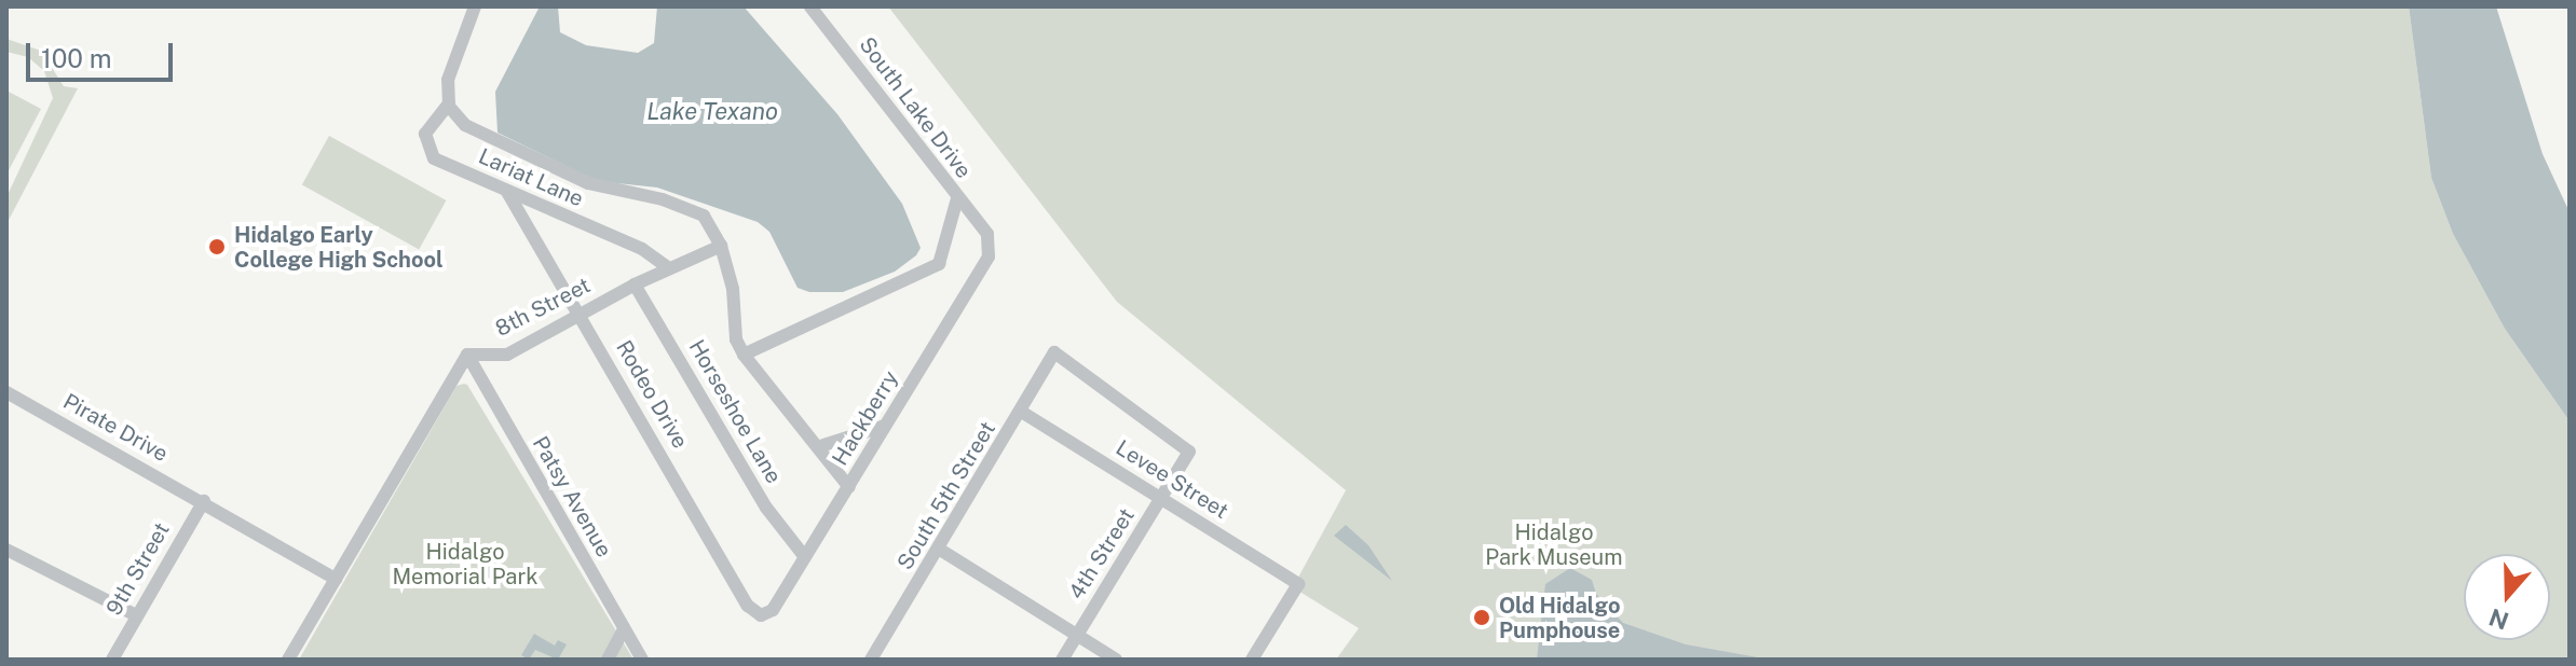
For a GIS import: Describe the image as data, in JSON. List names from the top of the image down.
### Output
{
  "streets": {
    "street": [
      "South Lake Drive",
      "Lariat Lane",
      "8th Street",
      "Rodeo Drive",
      "Horseshoe Lane",
      "Hackberry",
      "Pirate Drive",
      "Levee Street",
      "South 5th Street",
      "Patsy Avenue",
      "4th Street",
      "9th Street"
    ]
  },
  "crossings": [
    ["South Lake Drive", "Hackberry"],
    ["Lariat Lane", "8th Street"],
    ["Lariat Lane", "Rodeo Drive"],
    ["8th Street", "Rodeo Drive"],
    ["8th Street", "Horseshoe Lane"],
    ["8th Street", "Patsy Avenue"],
    ["Rodeo Drive", "Hackberry"],
    ["Horseshoe Lane", "Hackberry"],
    ["Pirate Drive", "9th Street"],
    ["Levee Street", "South 5th Street"],
    ["Levee Street", "4th Street"],
    ["South 5th Street", "4th Street"]
  ],
  "water": ["Lake Texano"],
  "parks": ["Hidalgo Park Museum", "Hidalgo Memorial Park"],
  "places": ["Hidalgo Early College High School", "Old Hidalgo Pumphouse"],
  "scale_bar": "100 m",
  "north": "bottom"
}
